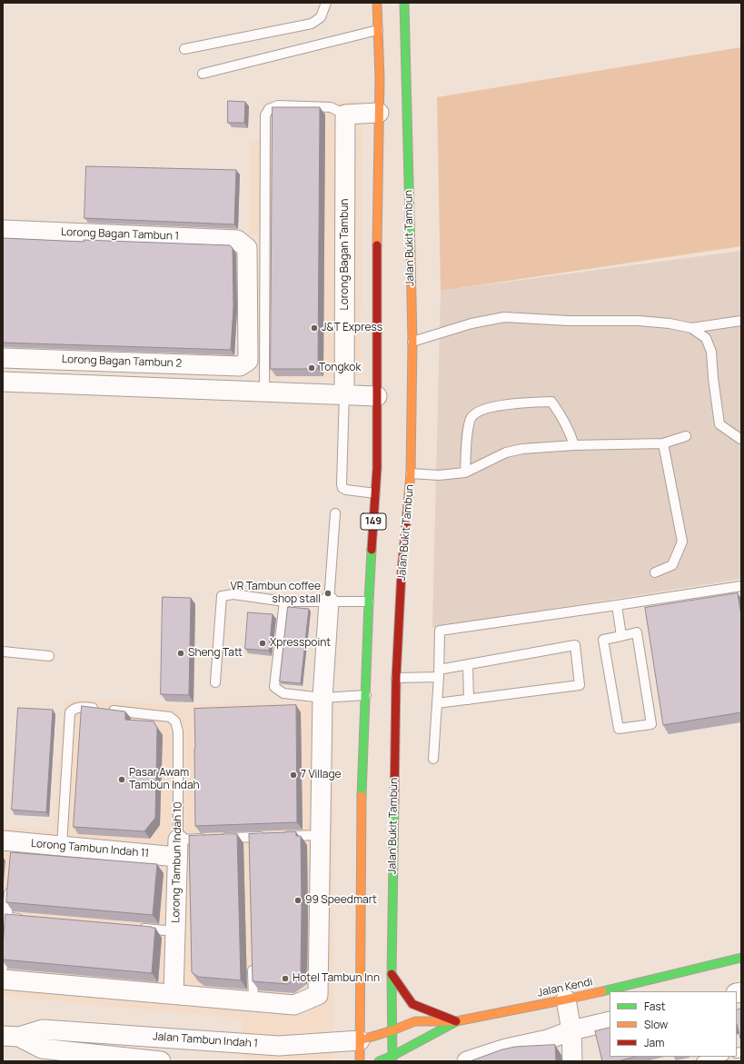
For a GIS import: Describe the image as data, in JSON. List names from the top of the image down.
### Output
{
  "streets": {
    "main road": [
      "Jalan Bukit Tambun",
      "149",
      "Jalan Kendi",
      "Jalan Tambun Indah 1"
    ],
    "street": [
      "Lorong Bagan Tambun 1",
      "Lorong Bagan Tambun",
      "Lorong Bagan Tambun 2",
      "Lorong Tambun Indah 11",
      "Lorong Tambun Indah 10"
    ]
  },
  "crossings": [
    ["Lorong Bagan Tambun 1", "Lorong Bagan Tambun 2"],
    ["Jalan Bukit Tambun", "Jalan Kendi"],
    ["Jalan Bukit Tambun", "Jalan Tambun Indah 1"],
    ["149", "Jalan Tambun Indah 1"],
    ["Lorong Tambun Indah 11", "Lorong Tambun Indah 10"],
    ["Jalan Kendi", "Jalan Tambun Indah 1"]
  ],
  "places": [
    "J&T Express",
    "Tongkok",
    "VR Tambun coffee shop stall",
    "Xpresspoint",
    "Sheng Tatt",
    "7 Village",
    "Pasar Awam Tambun Indah",
    "99 Speedmart",
    "Hotel Tambun Inn"
  ],
  "legend": ["Fast", "Slow", "Jam"]
}
